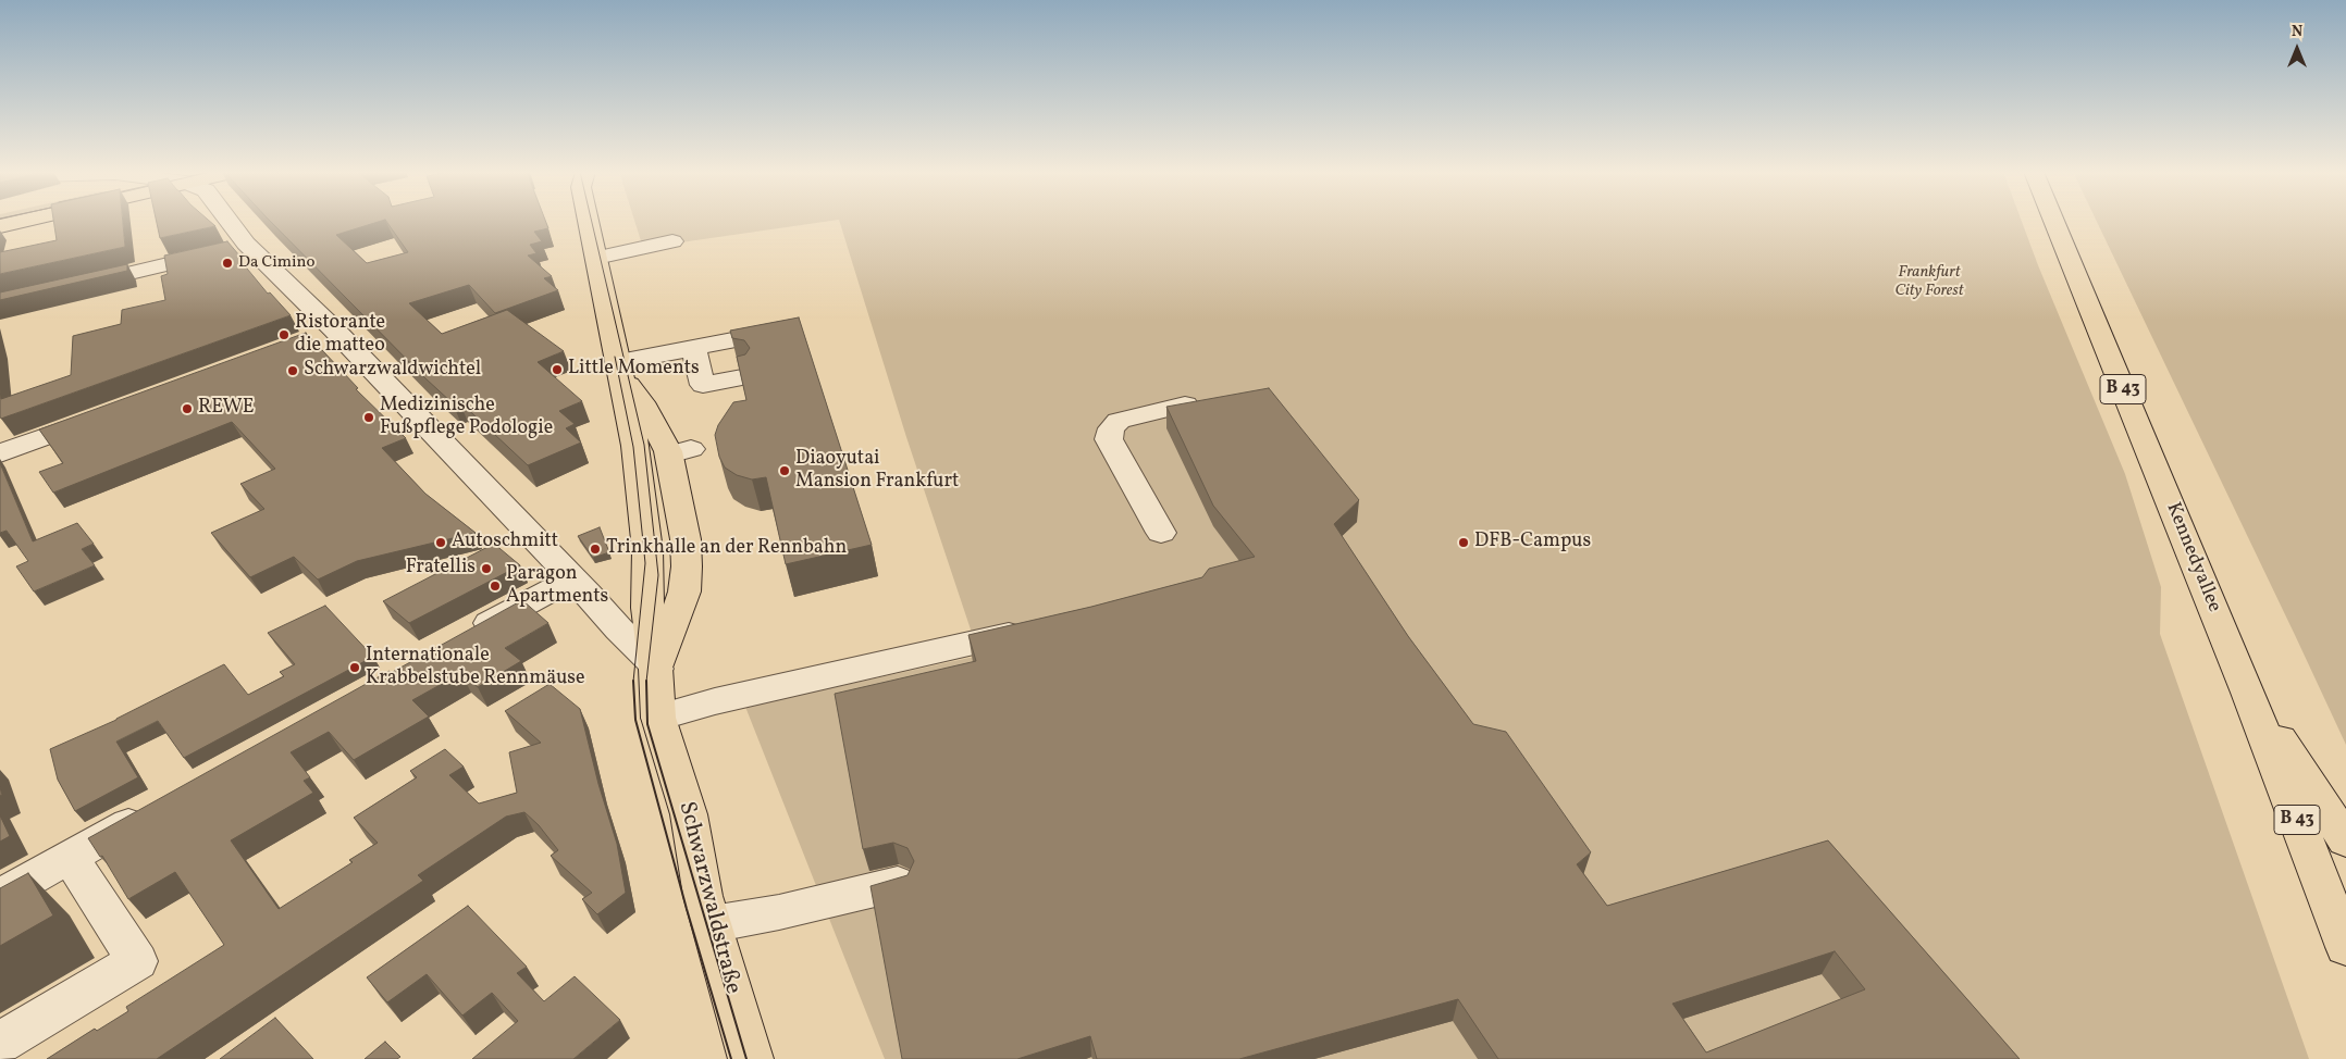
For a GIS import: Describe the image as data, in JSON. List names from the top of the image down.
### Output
{
  "streets": {
    "main road": ["B 43", "Kennedyallee", "Schwarzwaldstraße"]
  },
  "crossings": [
    ["B 43", "Kennedyallee"]
  ],
  "parks": ["Frankfurt City Forest"],
  "places": [
    "Da Cimino",
    "Ristorante die matteo",
    "Little Moments",
    "Schwarzwaldwichtel",
    "REWE",
    "Medizinische Fußpflege Podologie",
    "Diaoyutai Mansion Frankfurt",
    "Autoschmitt",
    "DFB-Campus",
    "Trinkhalle an der Rennbahn",
    "Fratellis",
    "Paragon Apartments",
    "Internationale Krabbelstube Rennmäuse"
  ],
  "north": "top"
}
